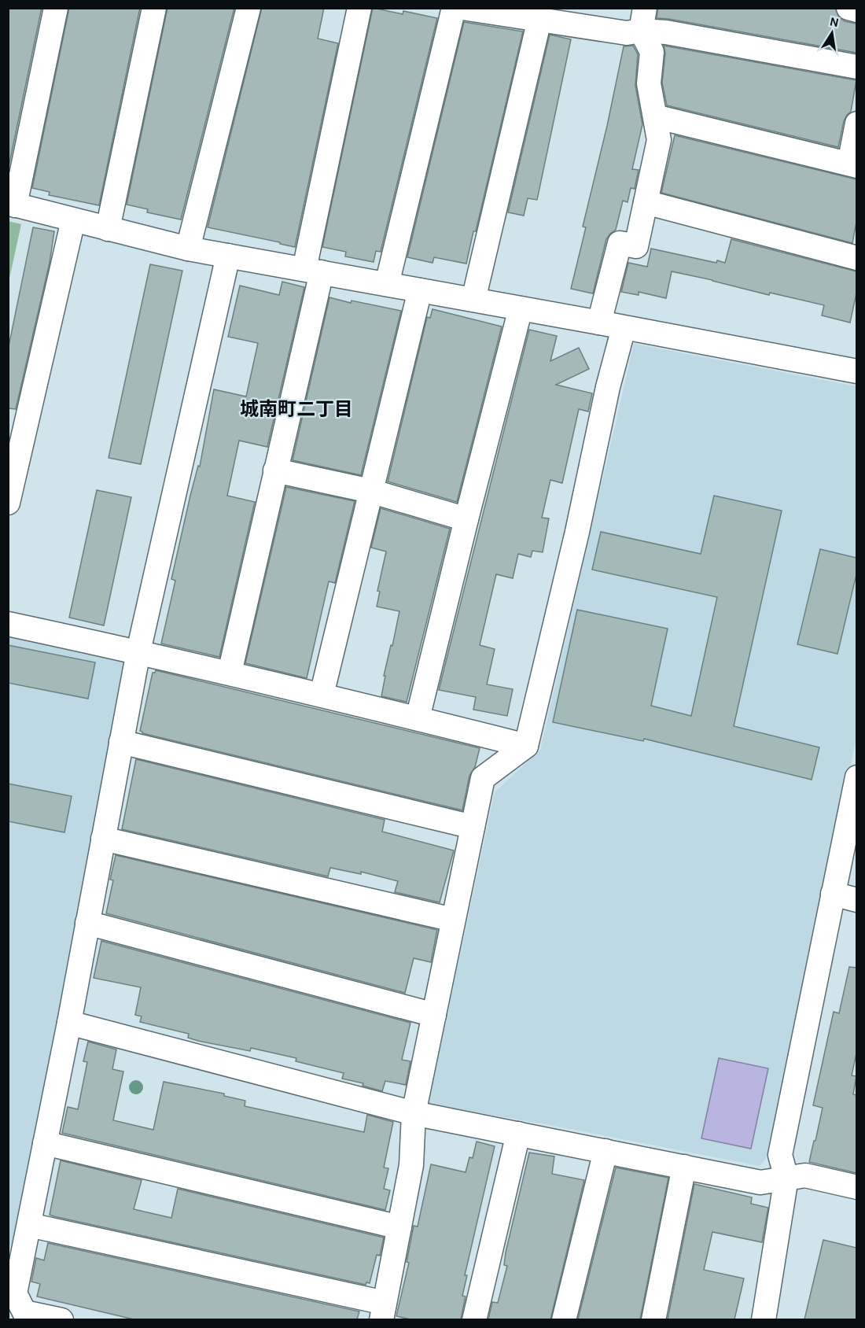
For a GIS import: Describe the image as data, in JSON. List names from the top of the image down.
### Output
{
  "districts": ["城南町二丁目"],
  "north": "top"
}
